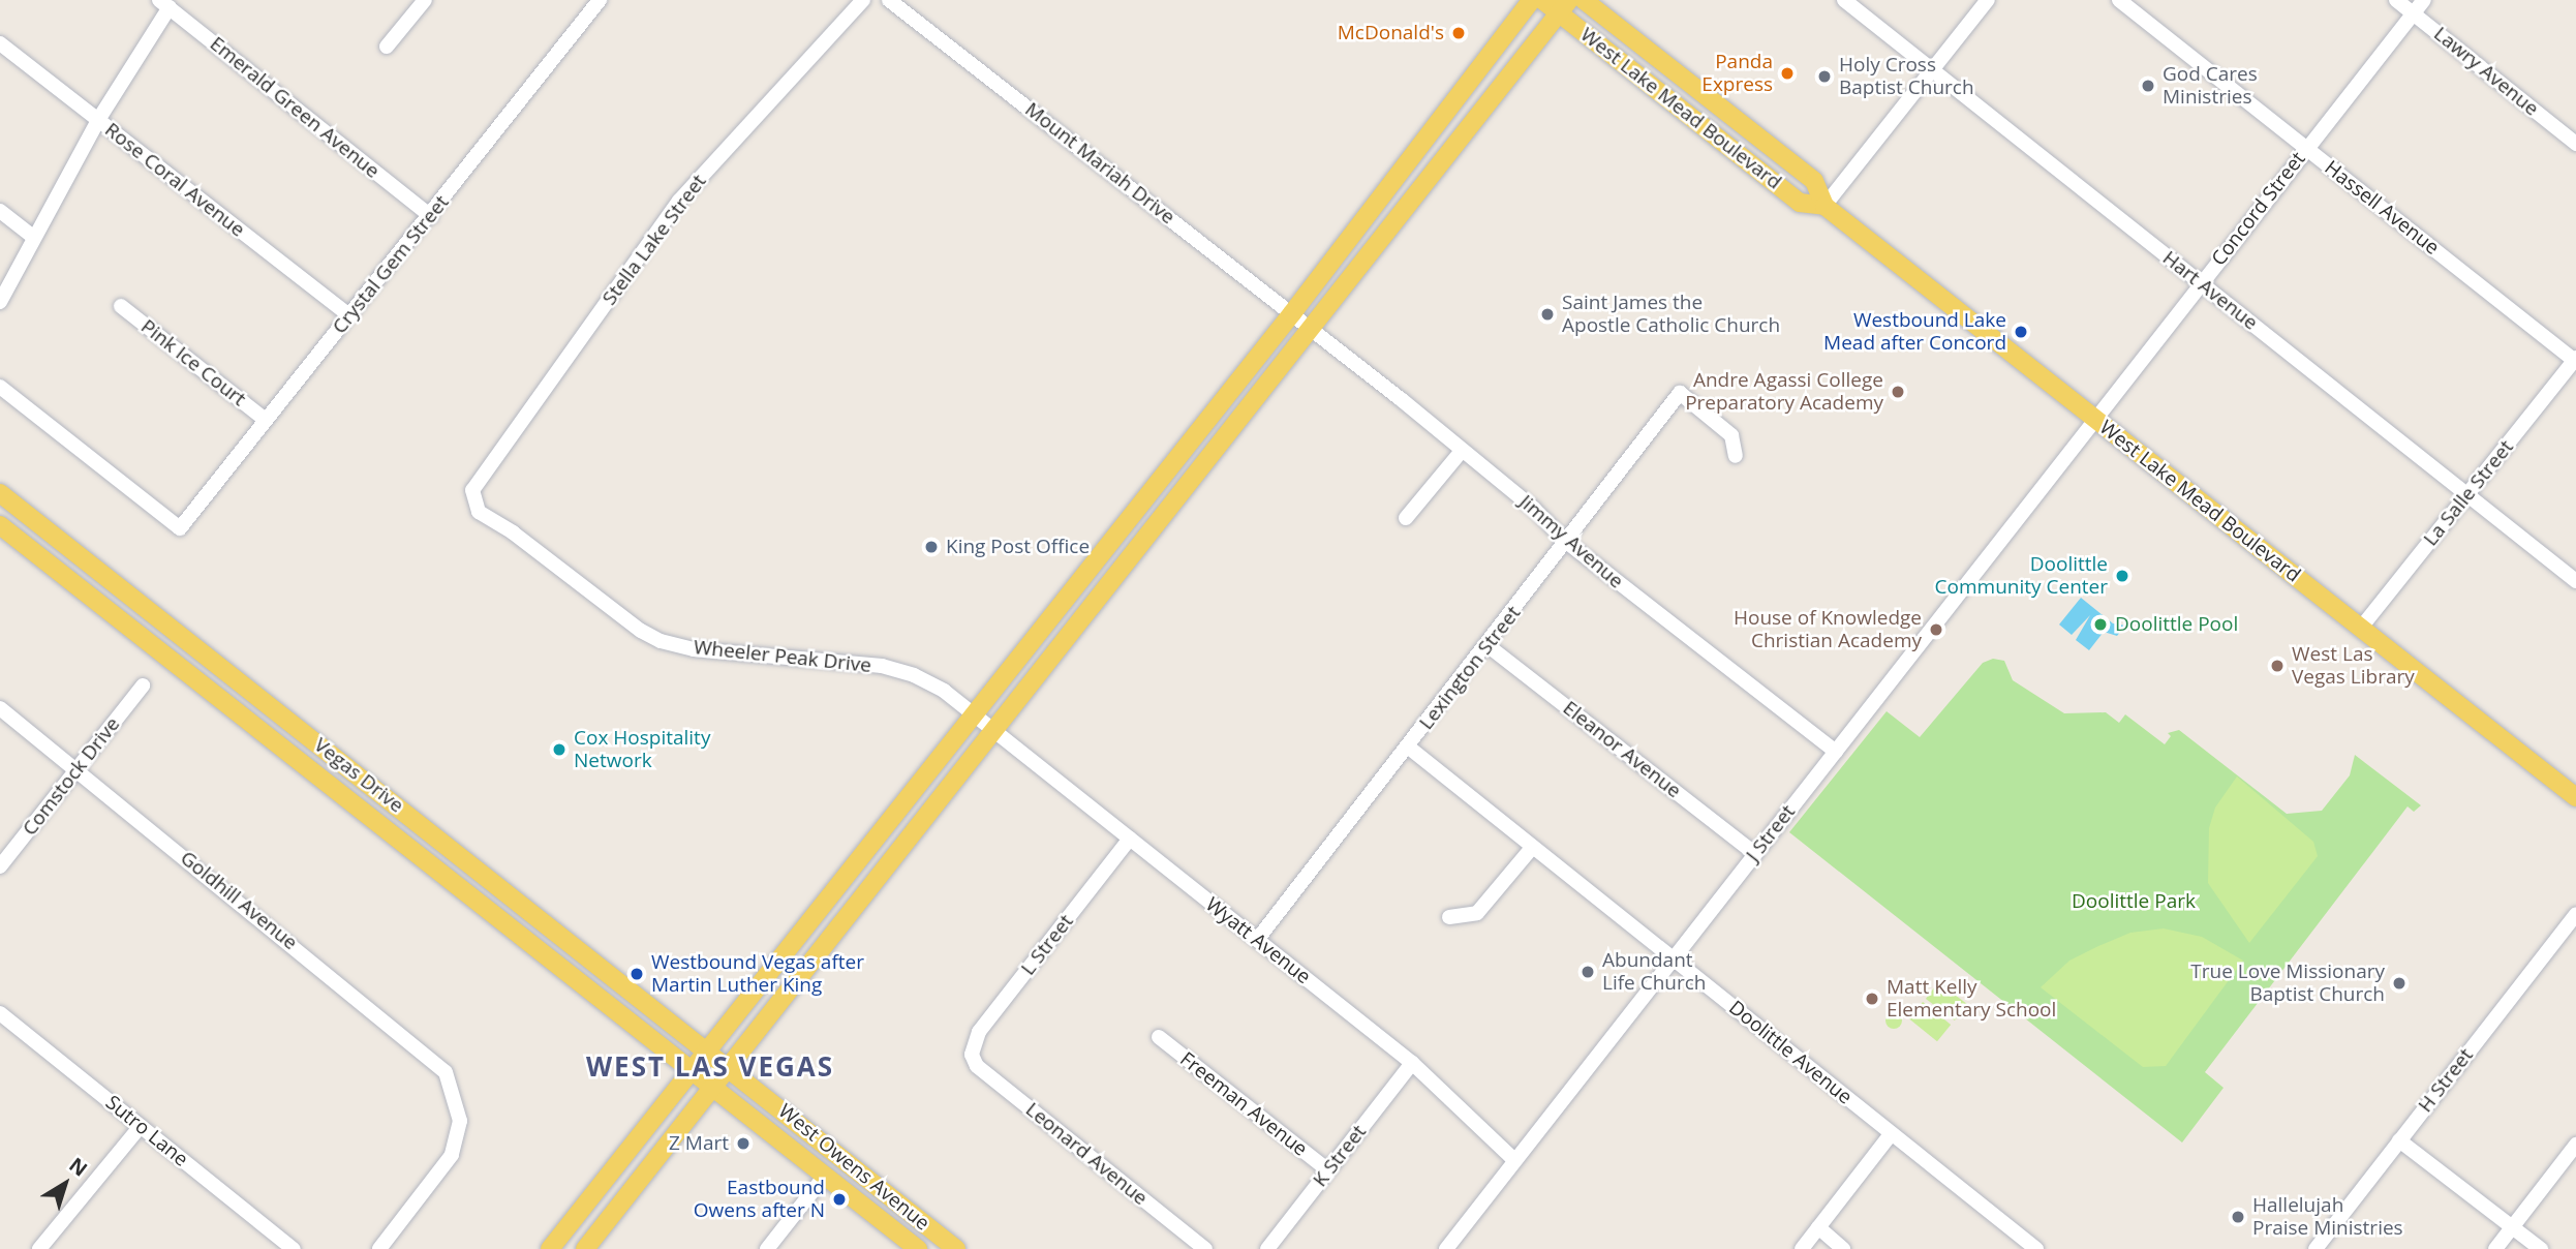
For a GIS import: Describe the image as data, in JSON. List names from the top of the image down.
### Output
{
  "streets": {
    "main road": ["West Lake Mead Boulevard", "Vegas Drive", "West Owens Avenue"],
    "street": [
      "Lawry Avenue",
      "Emerald Green Avenue",
      "Mount Mariah Drive",
      "Rose Coral Avenue",
      "Hassell Avenue",
      "Concord Street",
      "Stella Lake Street",
      "Crystal Gem Street",
      "Hart Avenue",
      "Pink Ice Court",
      "La Salle Street",
      "Jimmy Avenue",
      "Wheeler Peak Drive",
      "Lexington Street",
      "Eleanor Avenue",
      "Comstock Drive",
      "J Street",
      "Goldhill Avenue",
      "Wyatt Avenue",
      "L Street",
      "Doolittle Avenue",
      "H Street",
      "Freeman Avenue",
      "Sutro Lane",
      "Leonard Avenue",
      "K Street"
    ]
  },
  "crossings": [
    ["Lawry Avenue", "Concord Street"],
    ["Emerald Green Avenue", "Crystal Gem Street"],
    ["West Lake Mead Boulevard", "Concord Street"],
    ["West Lake Mead Boulevard", "La Salle Street"],
    ["West Lake Mead Boulevard", "J Street"],
    ["Mount Mariah Drive", "Jimmy Avenue"],
    ["Rose Coral Avenue", "Crystal Gem Street"],
    ["Hassell Avenue", "Concord Street"],
    ["Hassell Avenue", "La Salle Street"],
    ["Concord Street", "Hart Avenue"],
    ["Concord Street", "J Street"],
    ["Stella Lake Street", "Wheeler Peak Drive"],
    ["Crystal Gem Street", "Pink Ice Court"],
    ["Hart Avenue", "La Salle Street"],
    ["Jimmy Avenue", "Lexington Street"],
    ["Jimmy Avenue", "J Street"],
    ["Wheeler Peak Drive", "Wyatt Avenue"],
    ["Lexington Street", "Eleanor Avenue"],
    ["Lexington Street", "Wyatt Avenue"],
    ["Lexington Street", "Doolittle Avenue"],
    ["Eleanor Avenue", "J Street"],
    ["Vegas Drive", "West Owens Avenue"],
    ["Comstock Drive", "Goldhill Avenue"],
    ["J Street", "Wyatt Avenue"],
    ["J Street", "Doolittle Avenue"],
    ["Wyatt Avenue", "L Street"],
    ["Wyatt Avenue", "K Street"],
    ["L Street", "Leonard Avenue"],
    ["Freeman Avenue", "K Street"]
  ],
  "districts": ["WEST LAS VEGAS"],
  "parks": ["Doolittle Park"],
  "places": [
    "McDonald's",
    "Panda Express",
    "Holy Cross Baptist Church",
    "God Cares Ministries",
    "Saint James the Apostle Catholic Church",
    "Westbound Lake Mead after Concord",
    "Andre Agassi College Preparatory Academy",
    "King Post Office",
    "Doolittle Community Center",
    "Doolittle Pool",
    "House of Knowledge Christian Academy",
    "West Las Vegas Library",
    "Cox Hospitality Network",
    "Abundant Life Church",
    "Westbound Vegas after Martin Luther King",
    "True Love Missionary Baptist Church",
    "Matt Kelly Elementary School",
    "Z Mart",
    "Eastbound Owens after N",
    "Hallelujah Praise Ministries"
  ],
  "north": "top right"
}
